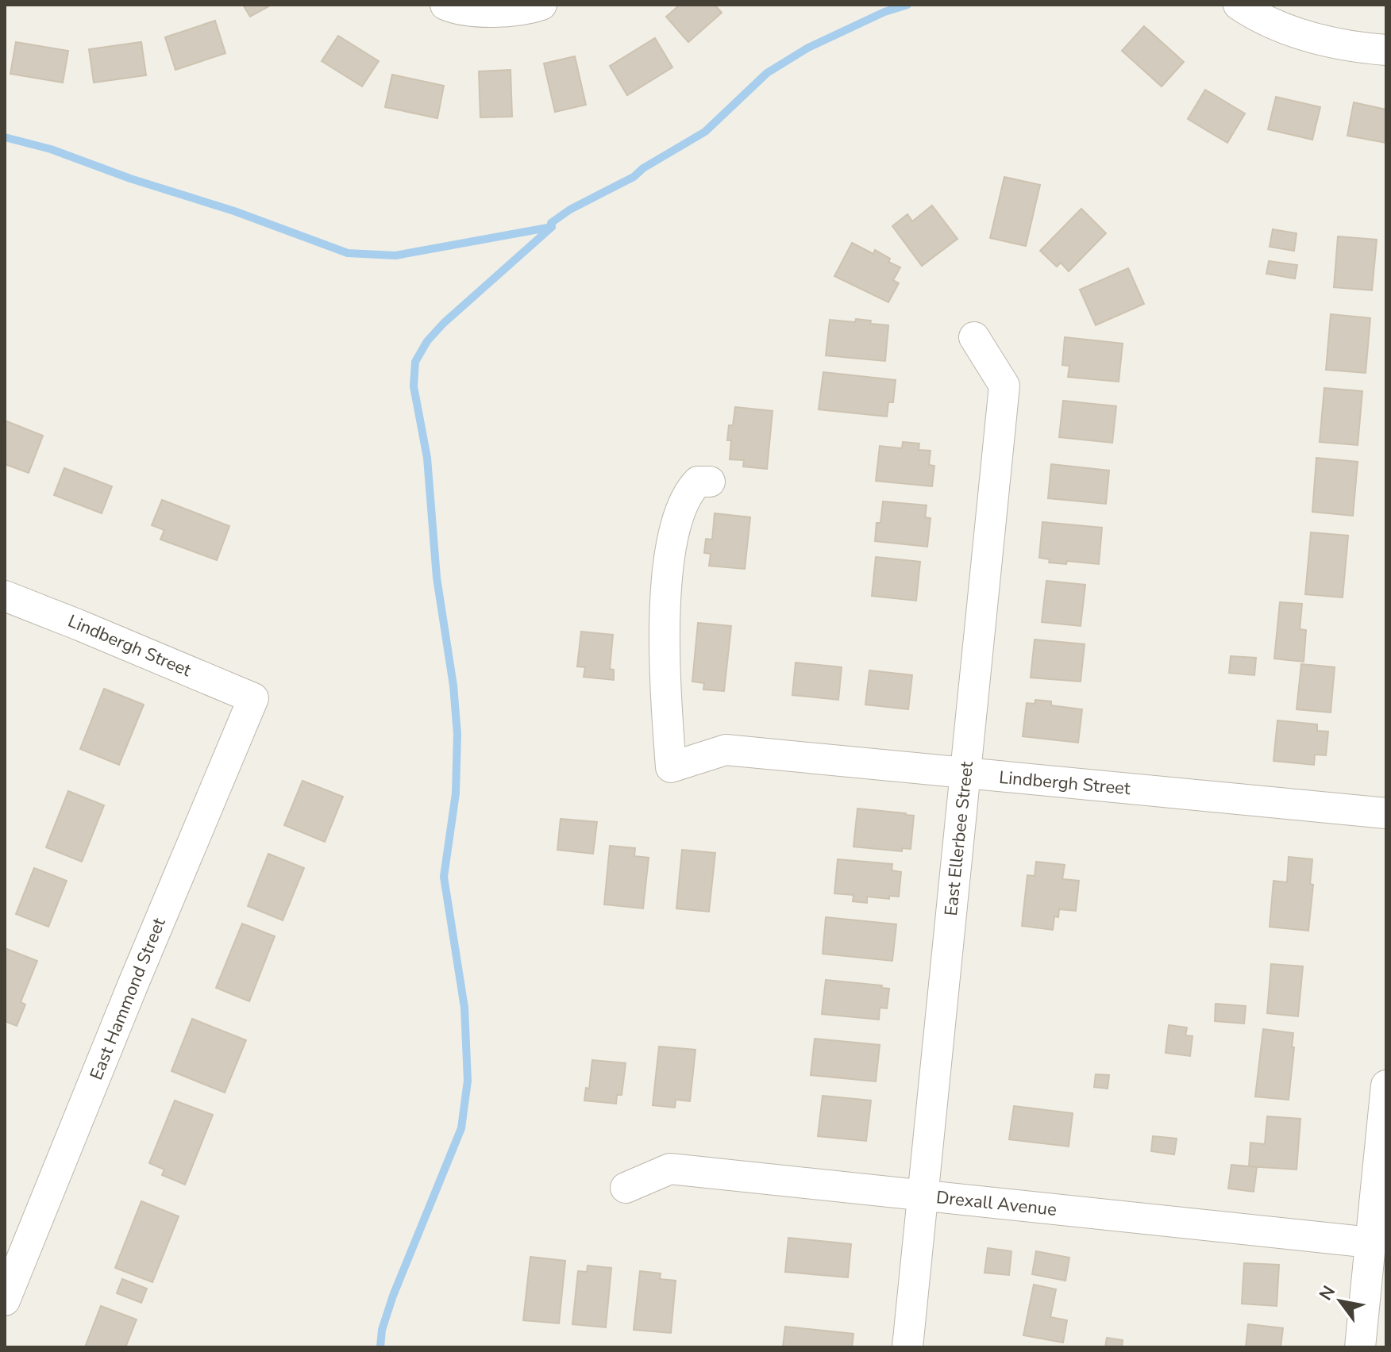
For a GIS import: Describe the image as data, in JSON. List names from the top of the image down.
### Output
{
  "streets": {
    "street": [
      "Lindbergh Street",
      "East Ellerbee Street",
      "East Hammond Street",
      "Drexall Avenue"
    ]
  },
  "crossings": [
    ["Lindbergh Street", "East Ellerbee Street"],
    ["Lindbergh Street", "East Hammond Street"],
    ["East Ellerbee Street", "Drexall Avenue"]
  ],
  "north": "top left"
}
